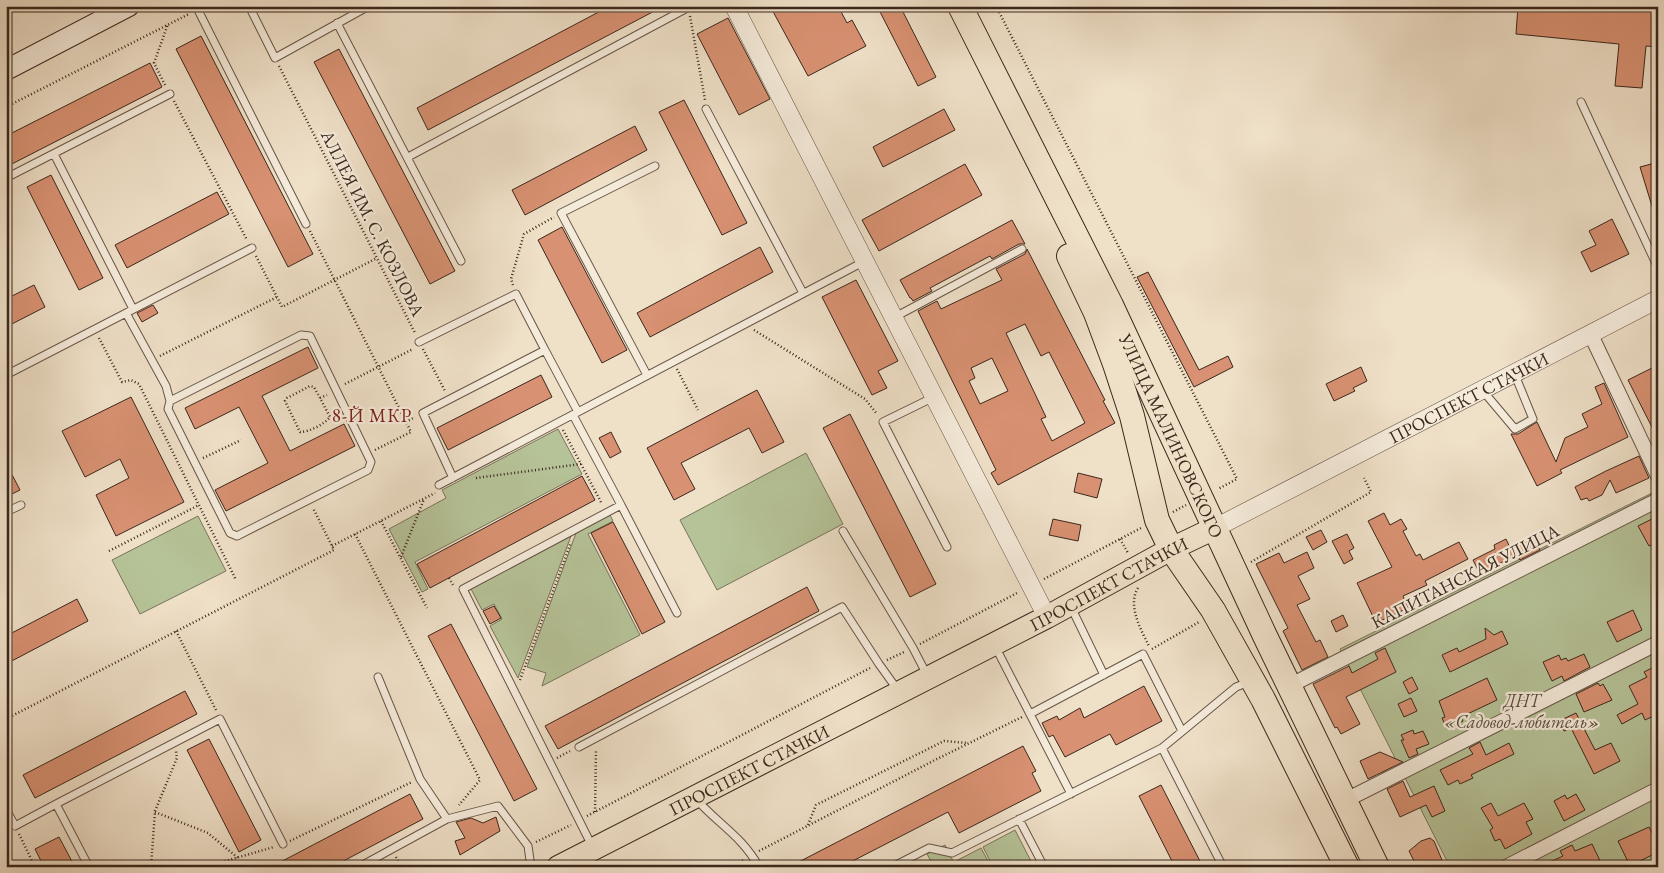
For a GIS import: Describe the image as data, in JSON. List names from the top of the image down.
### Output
{
  "streets": {
    "highway": ["УЛИЦА МАЛИНОВСКОГО"],
    "main road": ["ПРОСПЕКТ СТАЧКИ"],
    "street": ["КАПИТАНСКАЯ УЛИЦА"],
    "path": ["АЛЛЕЯ ИМ. С. КОЗЛОВА"]
  },
  "crossings": [
    ["ПРОСПЕКТ СТАЧКИ", "УЛИЦА МАЛИНОВСКОГО"],
    ["УЛИЦА МАЛИНОВСКОГО", "КАПИТАНСКАЯ УЛИЦА"]
  ],
  "districts": ["8-Й МКР"],
  "parks": ["ДНТ «Садовод-любитель»"]
}
